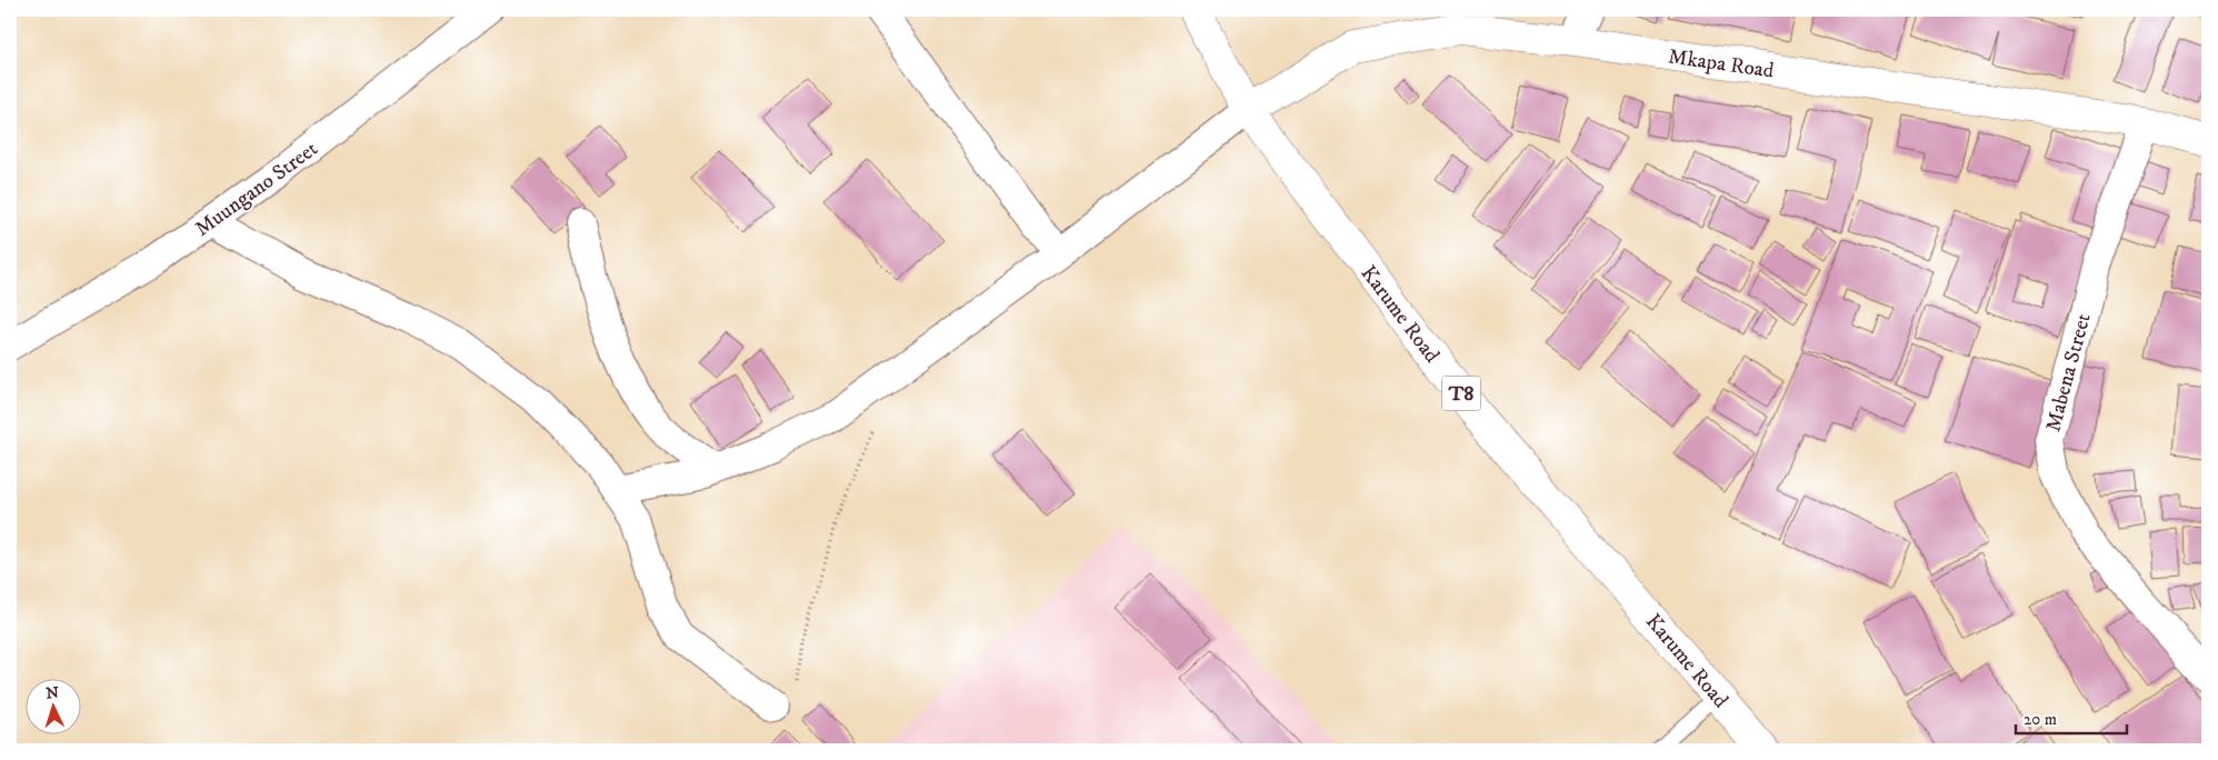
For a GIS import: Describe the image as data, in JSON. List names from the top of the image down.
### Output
{
  "streets": {
    "main road": ["Mkapa Road", "Karume Road", "T8"],
    "street": ["Muungano Street", "Mabena Street"]
  },
  "crossings": [
    ["Mkapa Road", "Karume Road"],
    ["Mkapa Road", "Mabena Street"]
  ],
  "scale_bar": "20 m",
  "north": "top"
}
